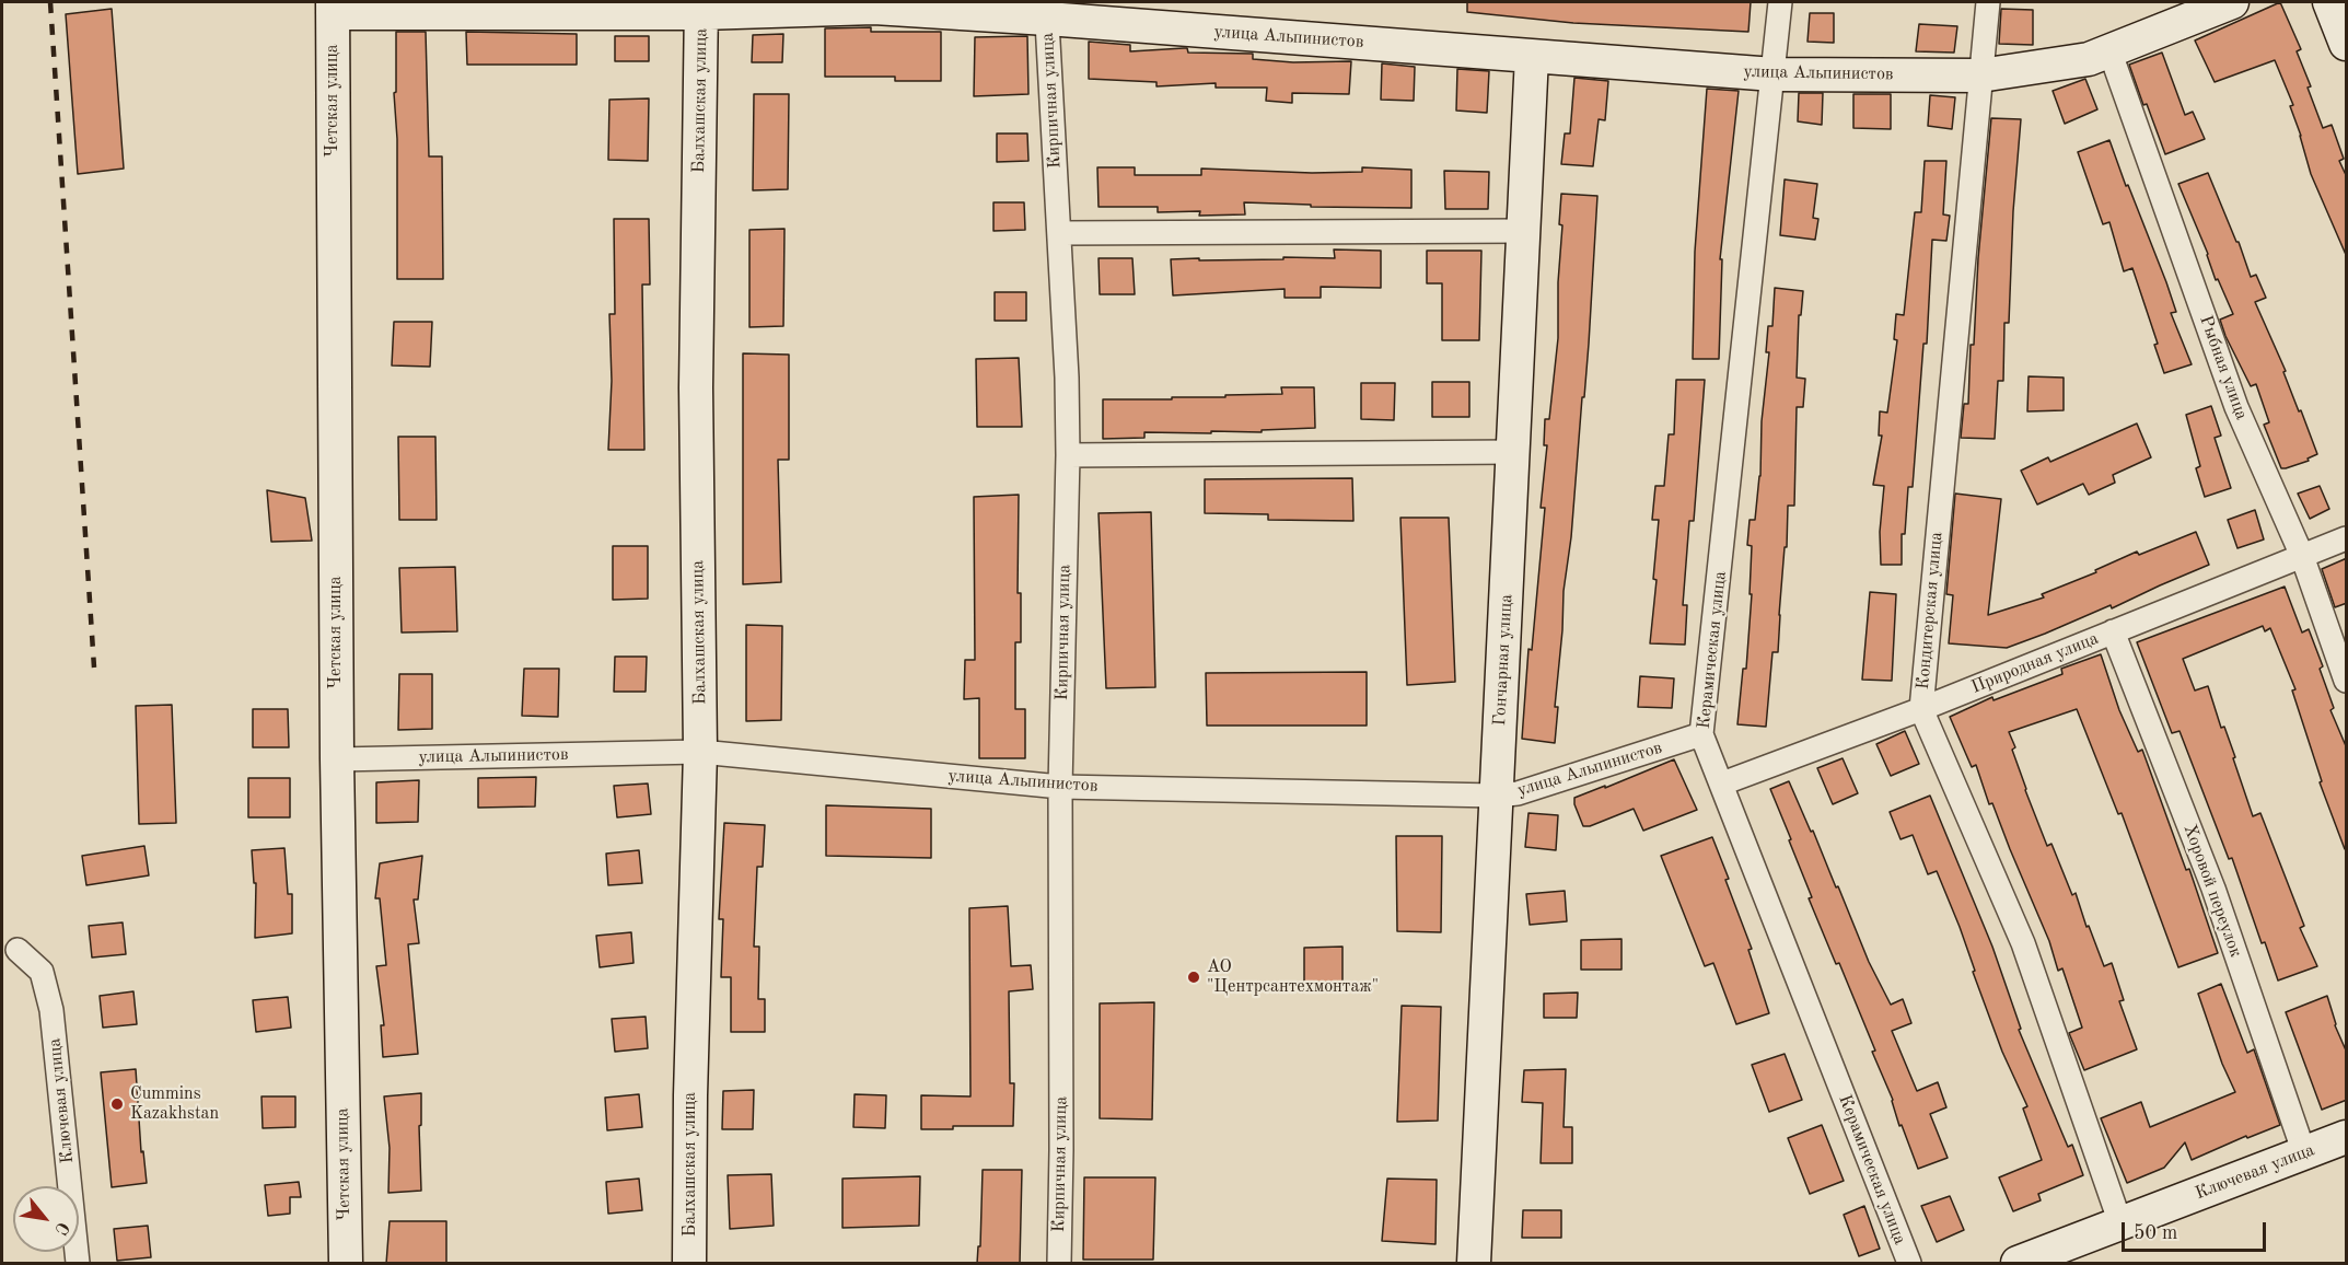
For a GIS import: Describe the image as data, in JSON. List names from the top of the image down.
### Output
{
  "streets": {
    "street": [
      "улица Альпинистов",
      "Четская улица",
      "Балхашская улица",
      "Кирпичная улица",
      "Рыбная улица",
      "Кондитерская улица",
      "Керамическая улица",
      "Гончарная улица",
      "Природная улица",
      "Хоровой переулок",
      "Ключевая улица"
    ]
  },
  "crossings": [
    ["улица Альпинистов", "Четская улица"],
    ["улица Альпинистов", "Балхашская улица"],
    ["улица Альпинистов", "Кирпичная улица"],
    ["улица Альпинистов", "Рыбная улица"],
    ["улица Альпинистов", "Кондитерская улица"],
    ["улица Альпинистов", "Керамическая улица"],
    ["улица Альпинистов", "Гончарная улица"],
    ["Рыбная улица", "Природная улица"],
    ["Кондитерская улица", "Природная улица"],
    ["Кондитерская улица", "Ключевая улица"],
    ["Керамическая улица", "Природная улица"],
    ["Природная улица", "Хоровой переулок"],
    ["Хоровой переулок", "Ключевая улица"]
  ],
  "places": ["АО \"Центрсантехмонтаж\"", "Cummins Kazakhstan"],
  "scale_bar": "50 m",
  "north": "bottom right"
}
